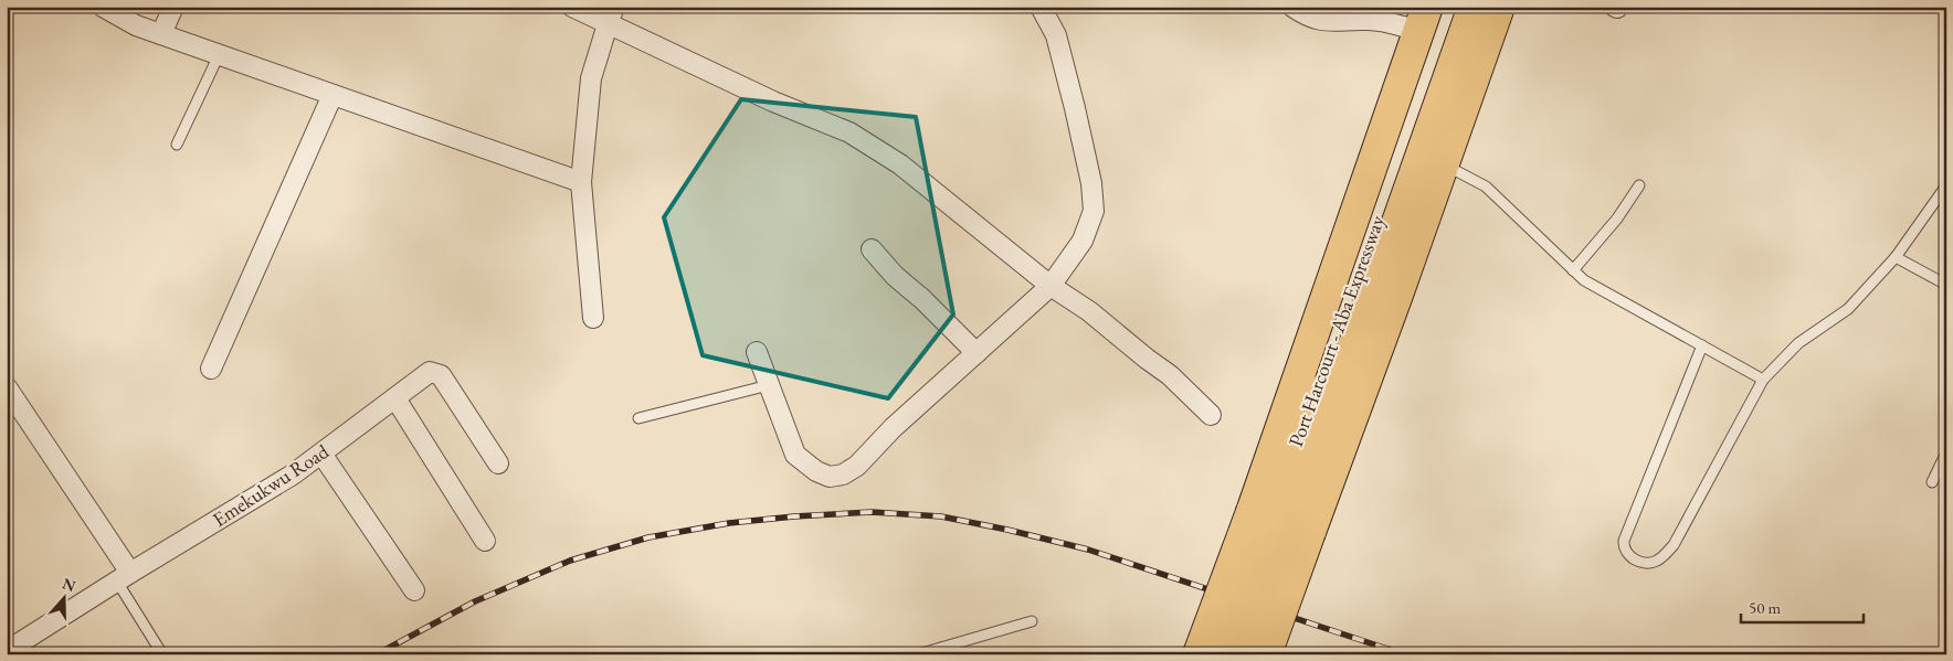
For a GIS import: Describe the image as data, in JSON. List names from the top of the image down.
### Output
{
  "streets": {
    "main road": ["Port Harcourt - Aba Expressway"],
    "street": ["Emekukwu Road"]
  },
  "scale_bar": "50 m",
  "north": "top"
}
